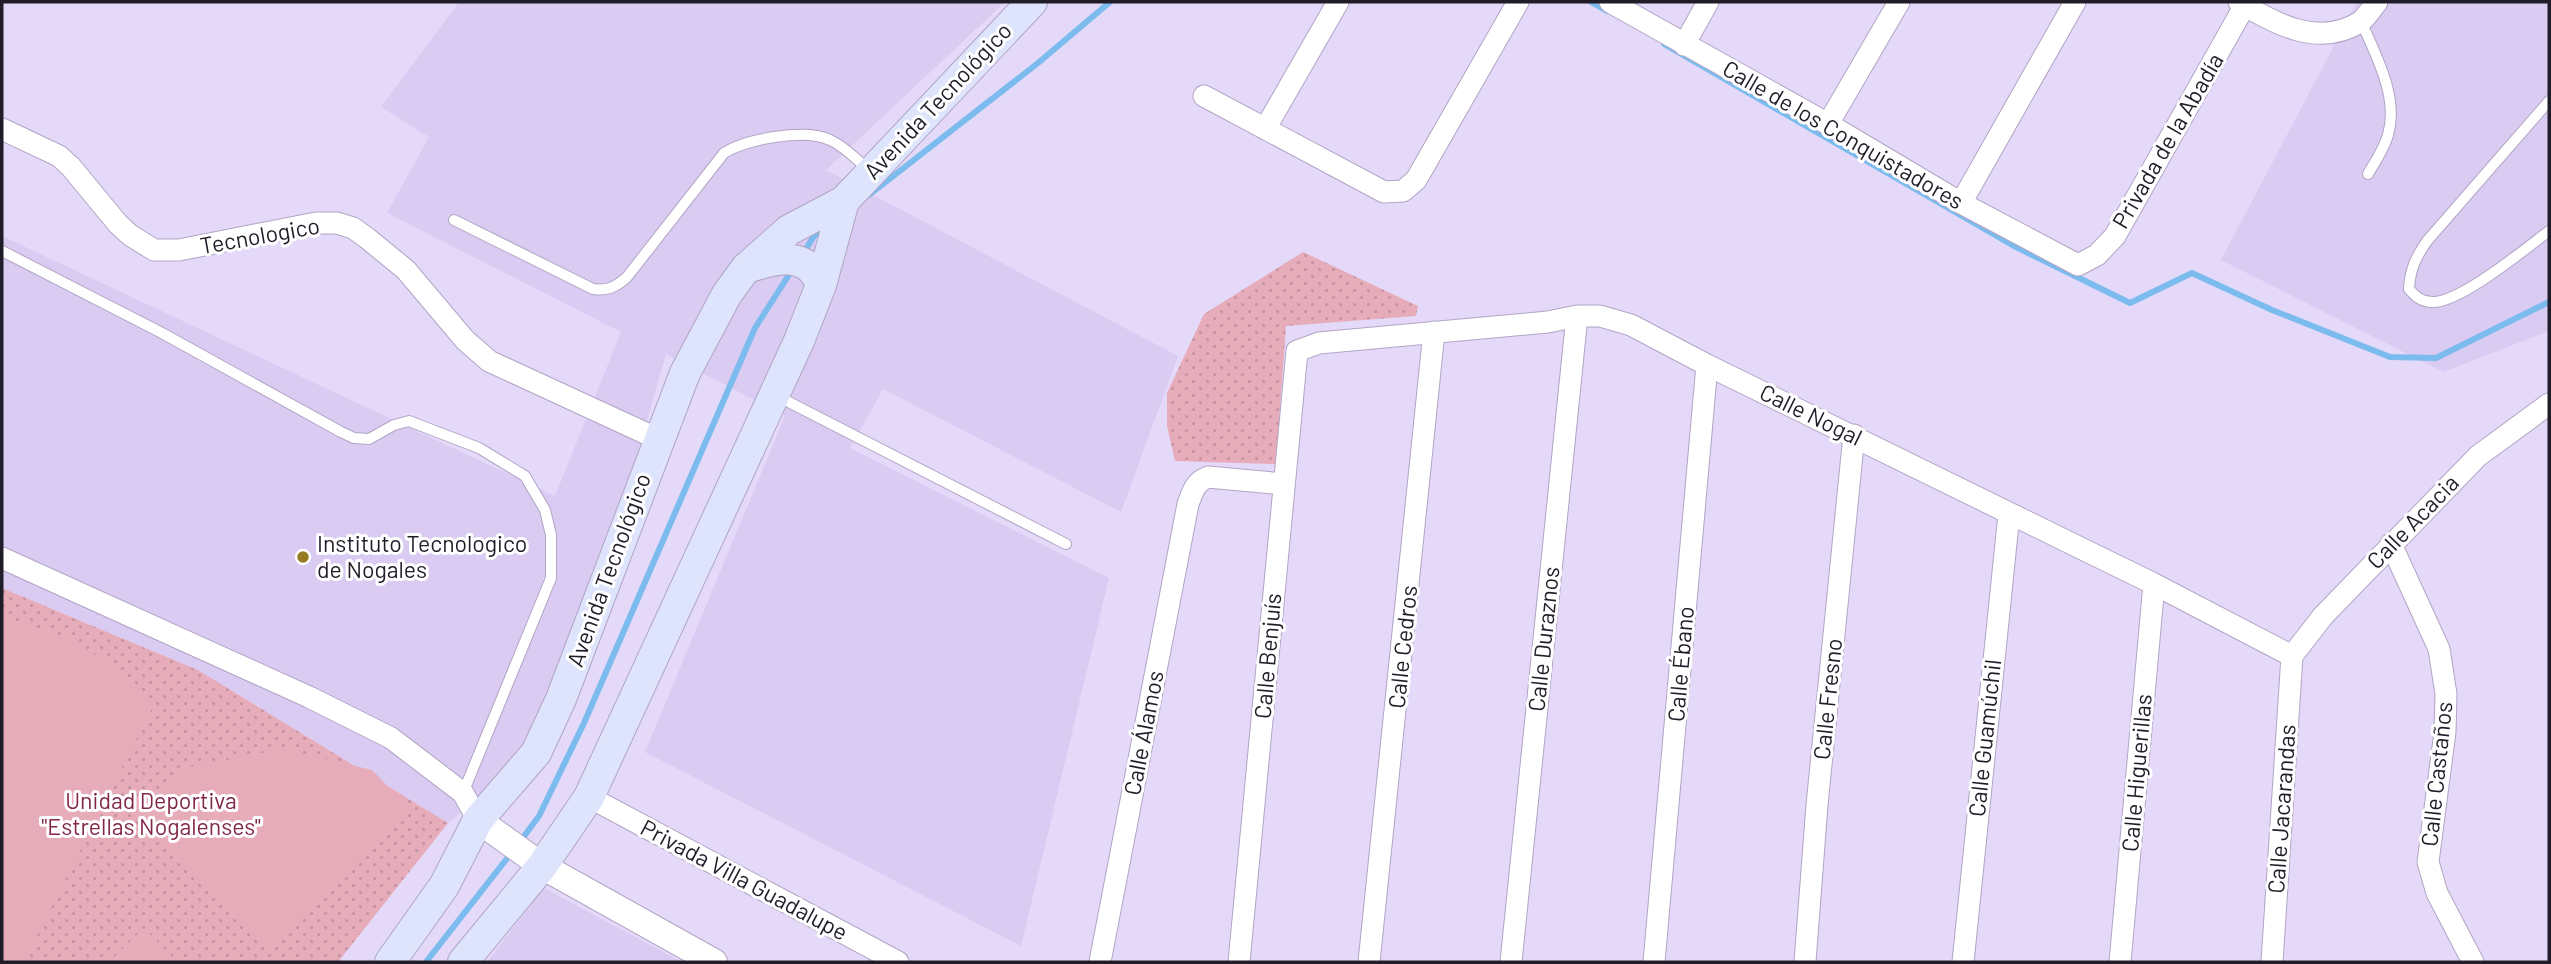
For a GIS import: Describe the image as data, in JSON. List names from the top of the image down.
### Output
{
  "streets": {
    "main road": ["Avenida Tecnológico"],
    "street": [
      "Calle de los Conquistadores",
      "Privada de la Abadía",
      "Tecnologico",
      "Calle Nogal",
      "Calle Acacia",
      "Calle Duraznos",
      "Calle Cedros",
      "Calle Benjuís",
      "Calle Ébano",
      "Calle Fresno",
      "Calle Álamos",
      "Calle Guamúchil",
      "Calle Higuerillas",
      "Calle Castaños",
      "Calle Jacarandas",
      "Privada Villa Guadalupe"
    ]
  },
  "crossings": [
    ["Avenida Tecnológico", "Tecnologico"],
    ["Avenida Tecnológico", "Privada Villa Guadalupe"],
    ["Calle de los Conquistadores", "Privada de la Abadía"],
    ["Calle Nogal", "Calle Acacia"],
    ["Calle Nogal", "Calle Duraznos"],
    ["Calle Nogal", "Calle Cedros"],
    ["Calle Nogal", "Calle Benjuís"],
    ["Calle Nogal", "Calle Ébano"],
    ["Calle Nogal", "Calle Fresno"],
    ["Calle Nogal", "Calle Guamúchil"],
    ["Calle Nogal", "Calle Higuerillas"],
    ["Calle Nogal", "Calle Jacarandas"],
    ["Calle Acacia", "Calle Castaños"],
    ["Calle Acacia", "Calle Jacarandas"],
    ["Calle Benjuís", "Calle Álamos"]
  ],
  "parks": ["Unidad Deportiva \"Estrellas Nogalenses\""],
  "places": ["Instituto Tecnologico de Nogales"]
}
